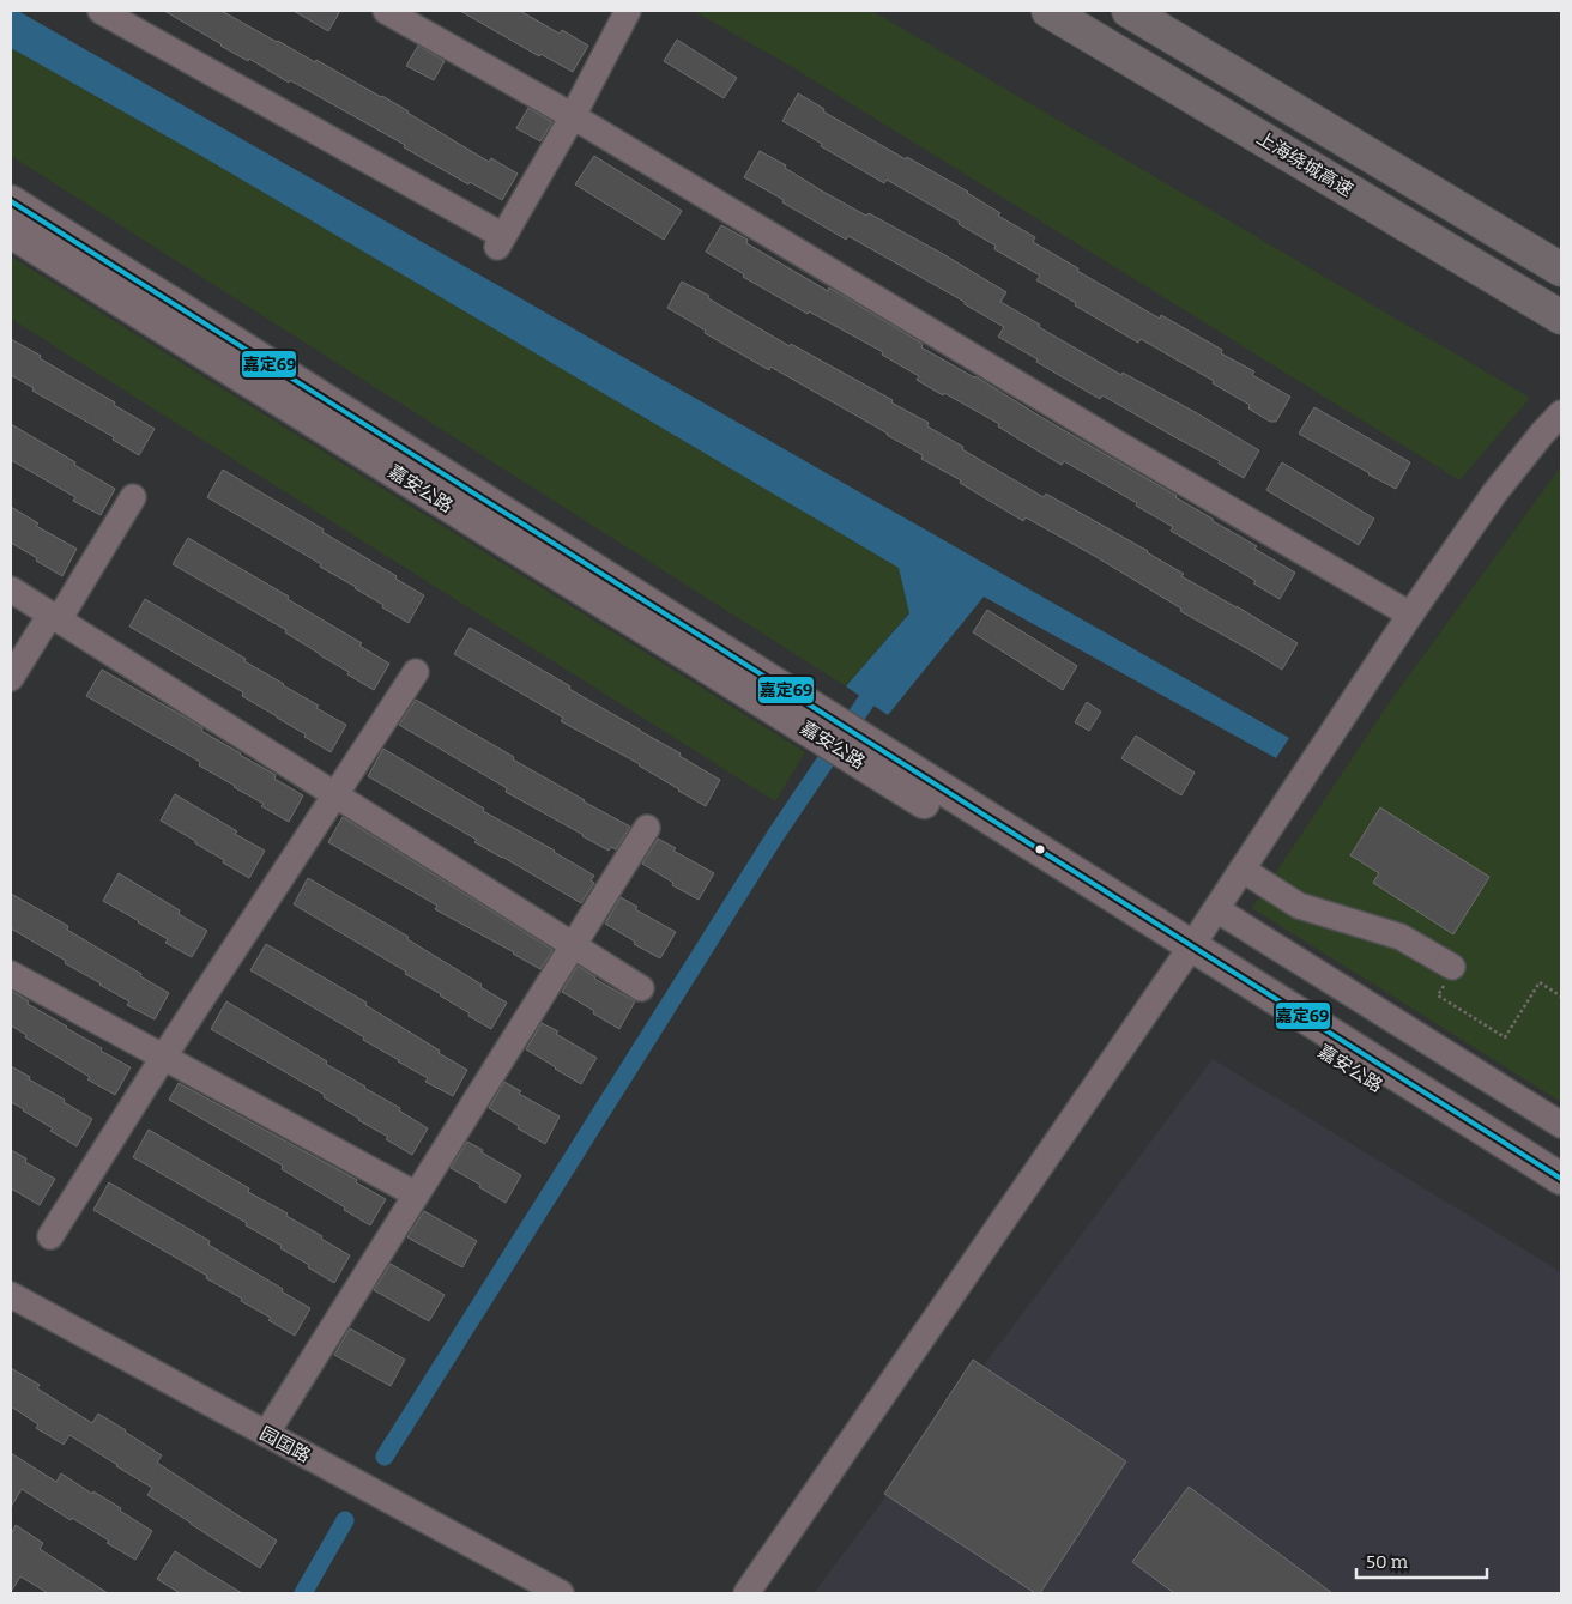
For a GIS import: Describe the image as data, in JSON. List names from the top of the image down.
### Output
{
  "streets": {
    "highway": ["上海绕城高速"],
    "main road": ["嘉安公路"],
    "street": ["园国路"]
  },
  "lines": ["transit line 嘉定69"],
  "scale_bar": "50 m"
}
